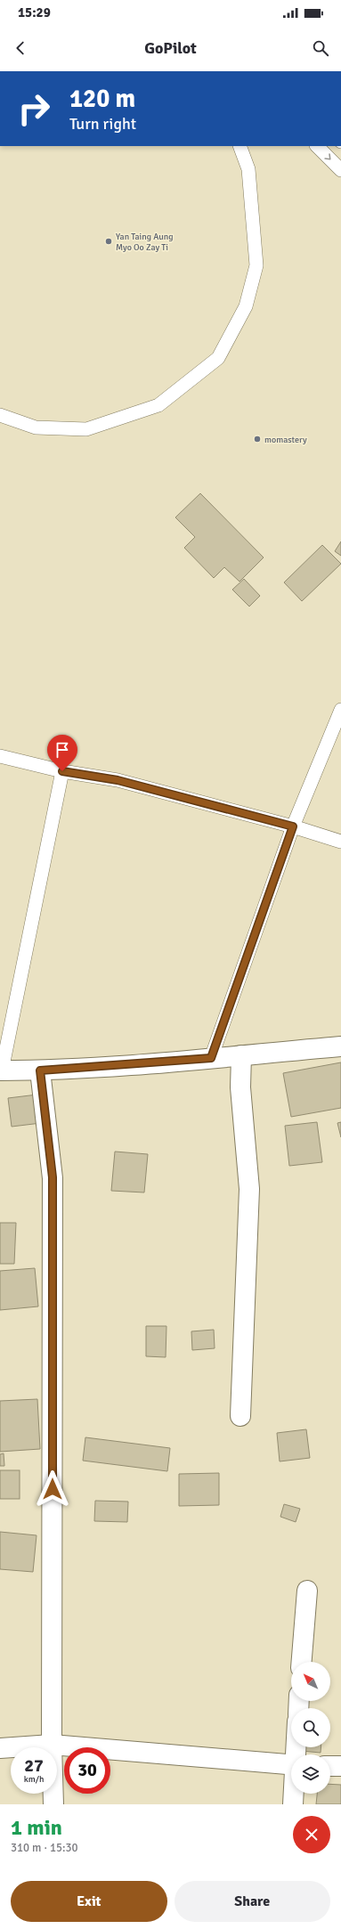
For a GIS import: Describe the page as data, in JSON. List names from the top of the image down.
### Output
{
  "places": ["Yan Taing Aung Myo Oo Zay Ti", "momastery"],
  "north": "top left",
  "page": {
    "status": "15:29",
    "header": "GoPilot",
    "turn": ["120 m", "Turn right"],
    "speed": "27 km/h",
    "limit": "30",
    "heading": ["1 min", "310 m · 15:30"],
    "buttons": ["Exit", "Share"]
  }
}
